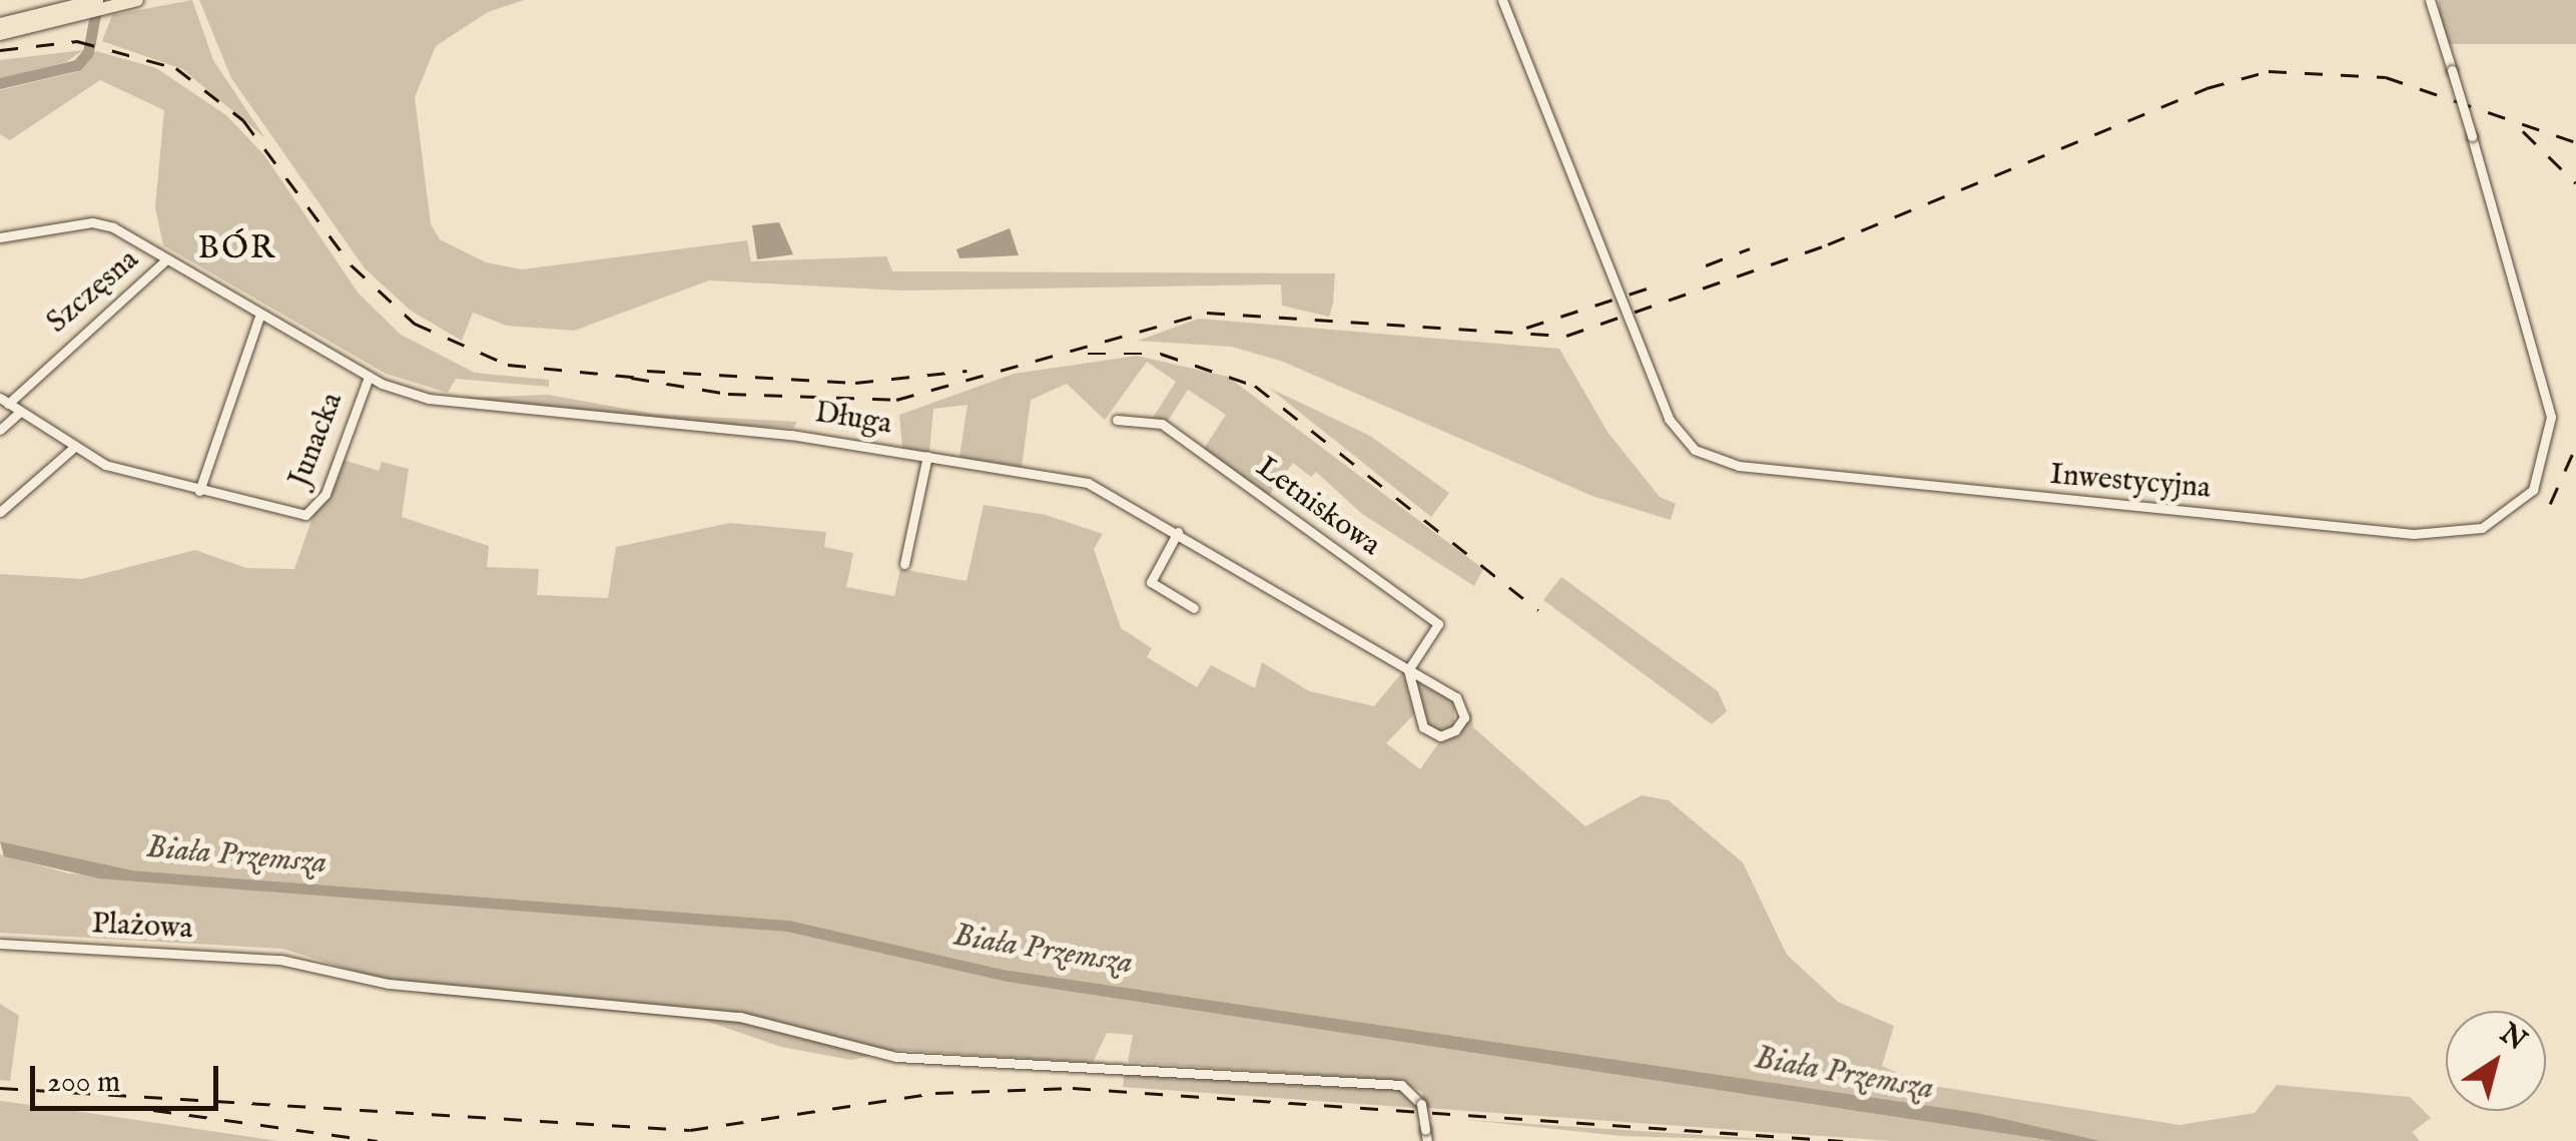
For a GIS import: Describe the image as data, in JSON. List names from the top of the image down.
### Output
{
  "streets": {
    "street": [
      "Szczęsna",
      "Długa",
      "Junacka",
      "Inwestycyjna",
      "Letniskowa",
      "Plażowa"
    ]
  },
  "crossings": [
    ["Szczęsna", "Długa"],
    ["Długa", "Junacka"],
    ["Długa", "Letniskowa"]
  ],
  "districts": ["BÓR"],
  "water": ["Biała Przemsza"],
  "scale_bar": "200 m",
  "north": "top right"
}
